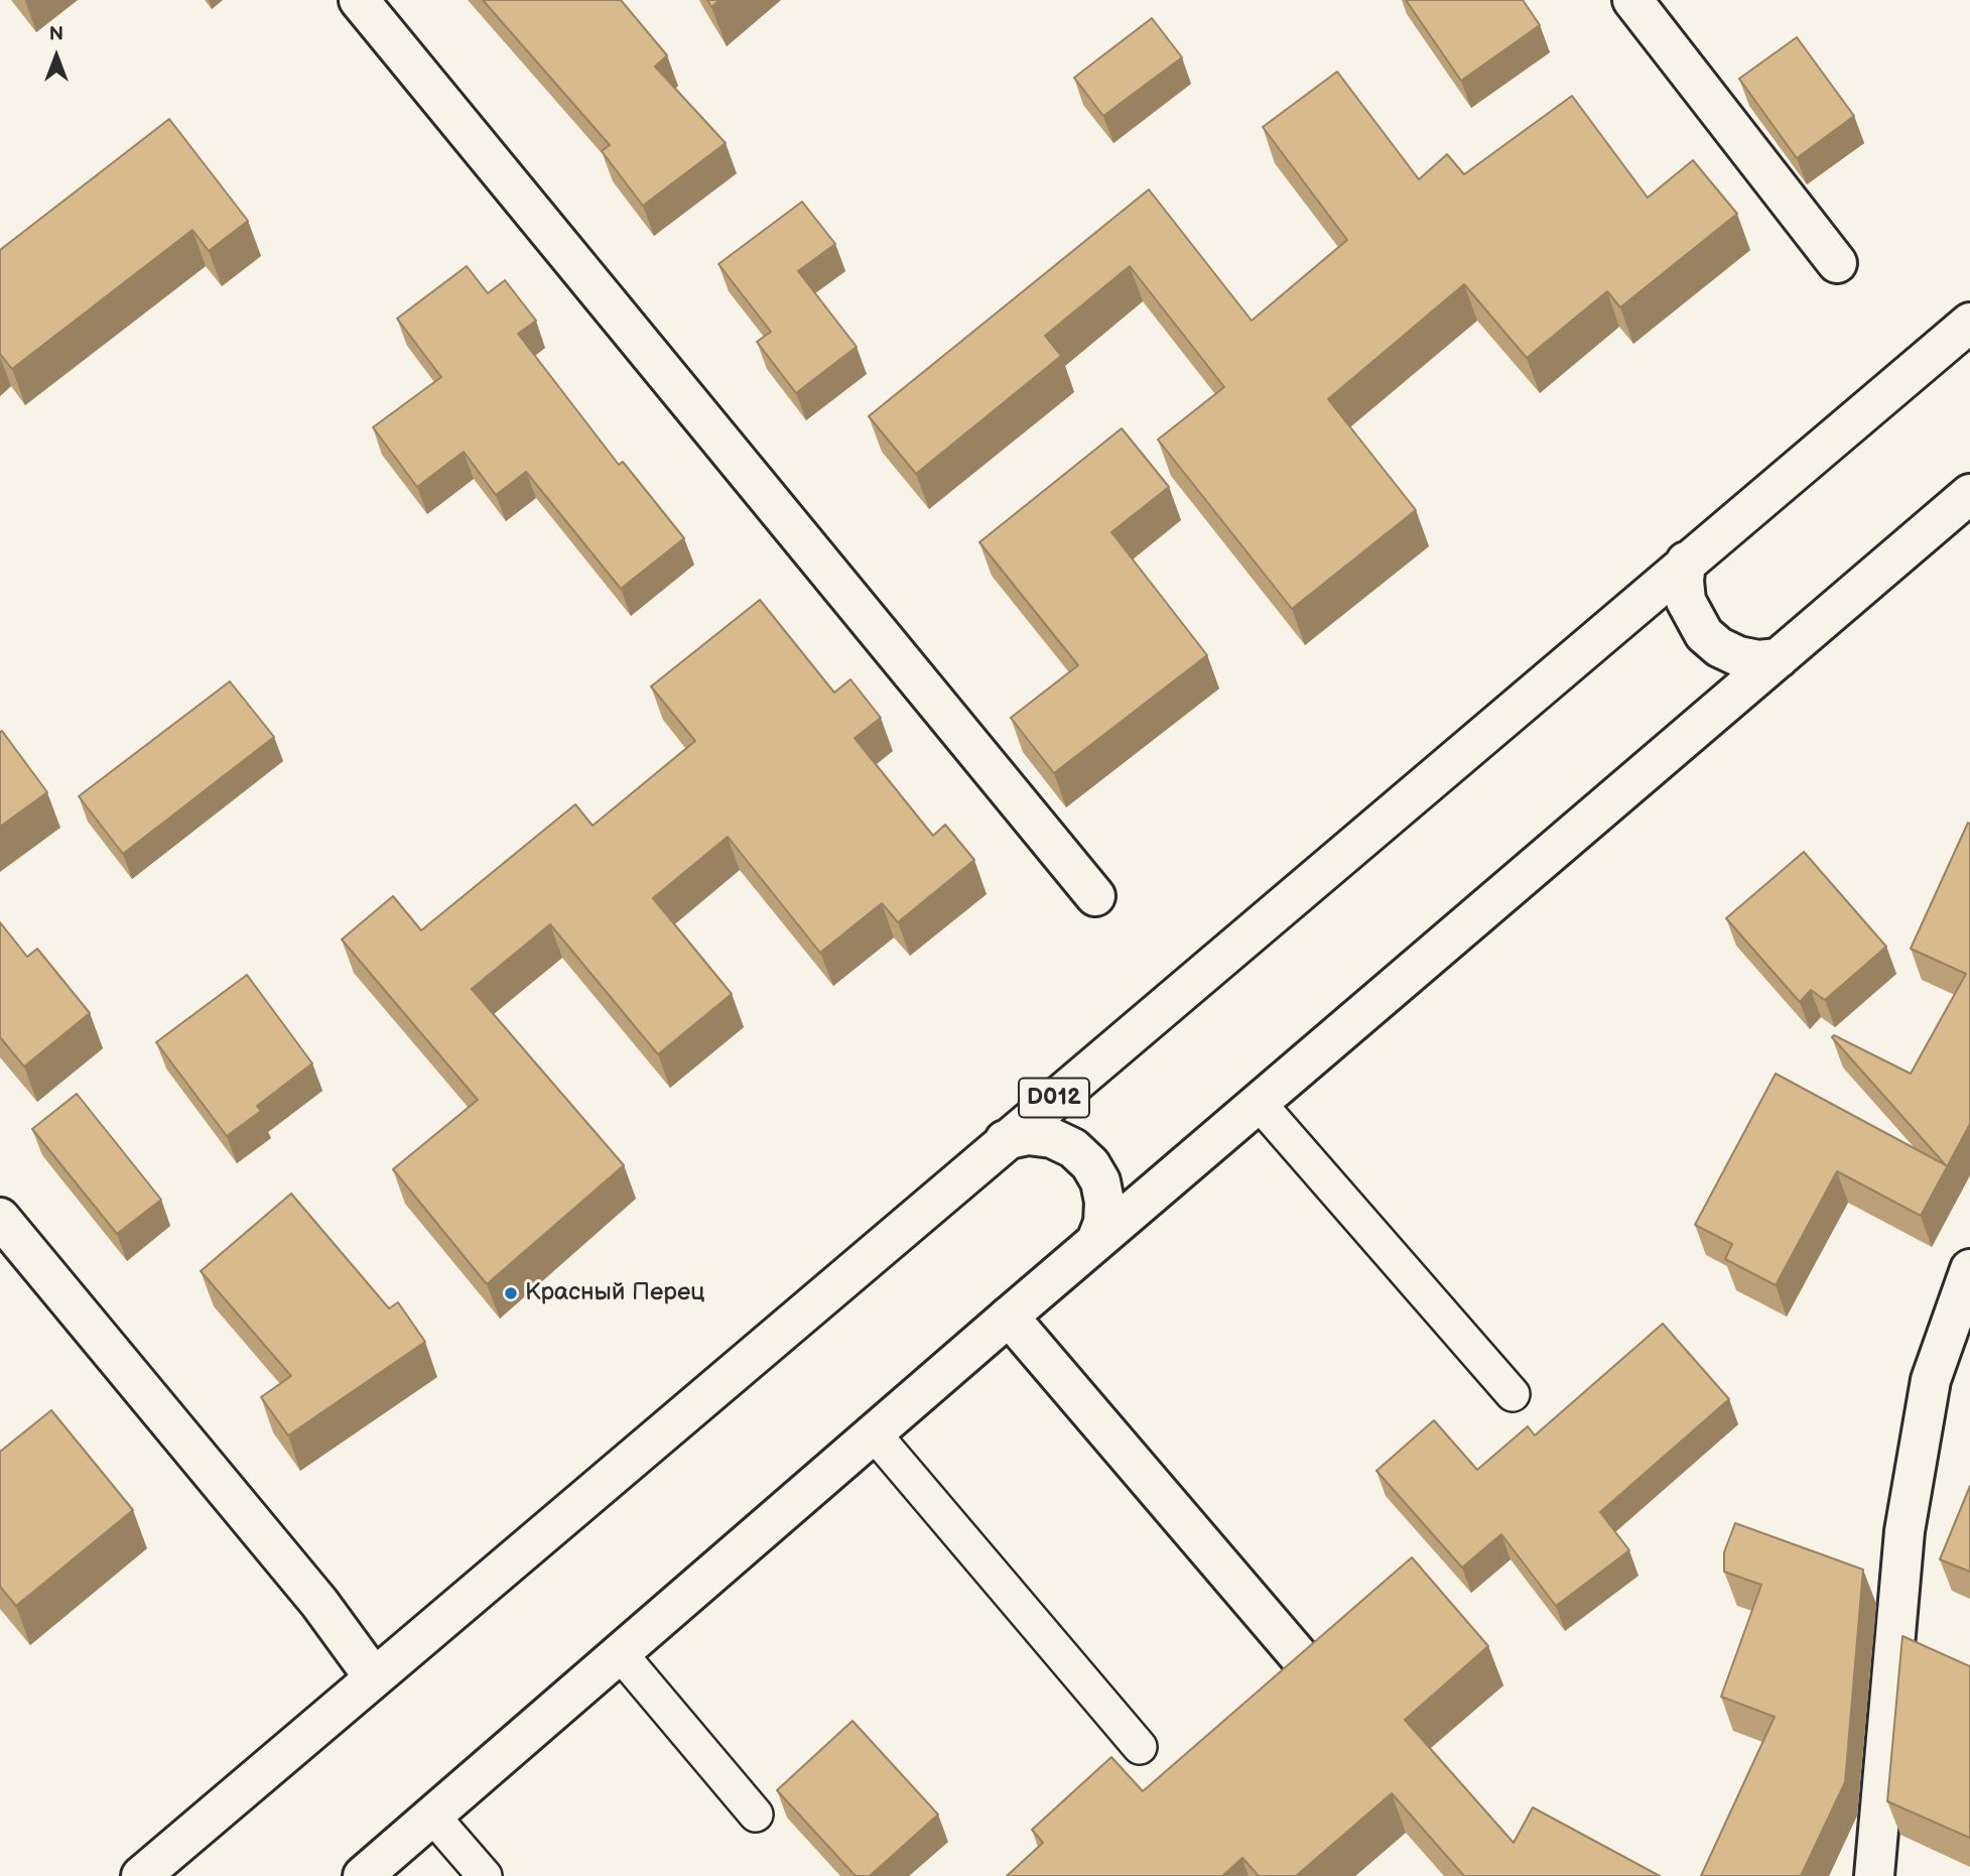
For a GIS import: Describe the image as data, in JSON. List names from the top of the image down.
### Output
{
  "streets": {
    "main road": ["D012"]
  },
  "places": ["Красный Перец"],
  "north": "top"
}
